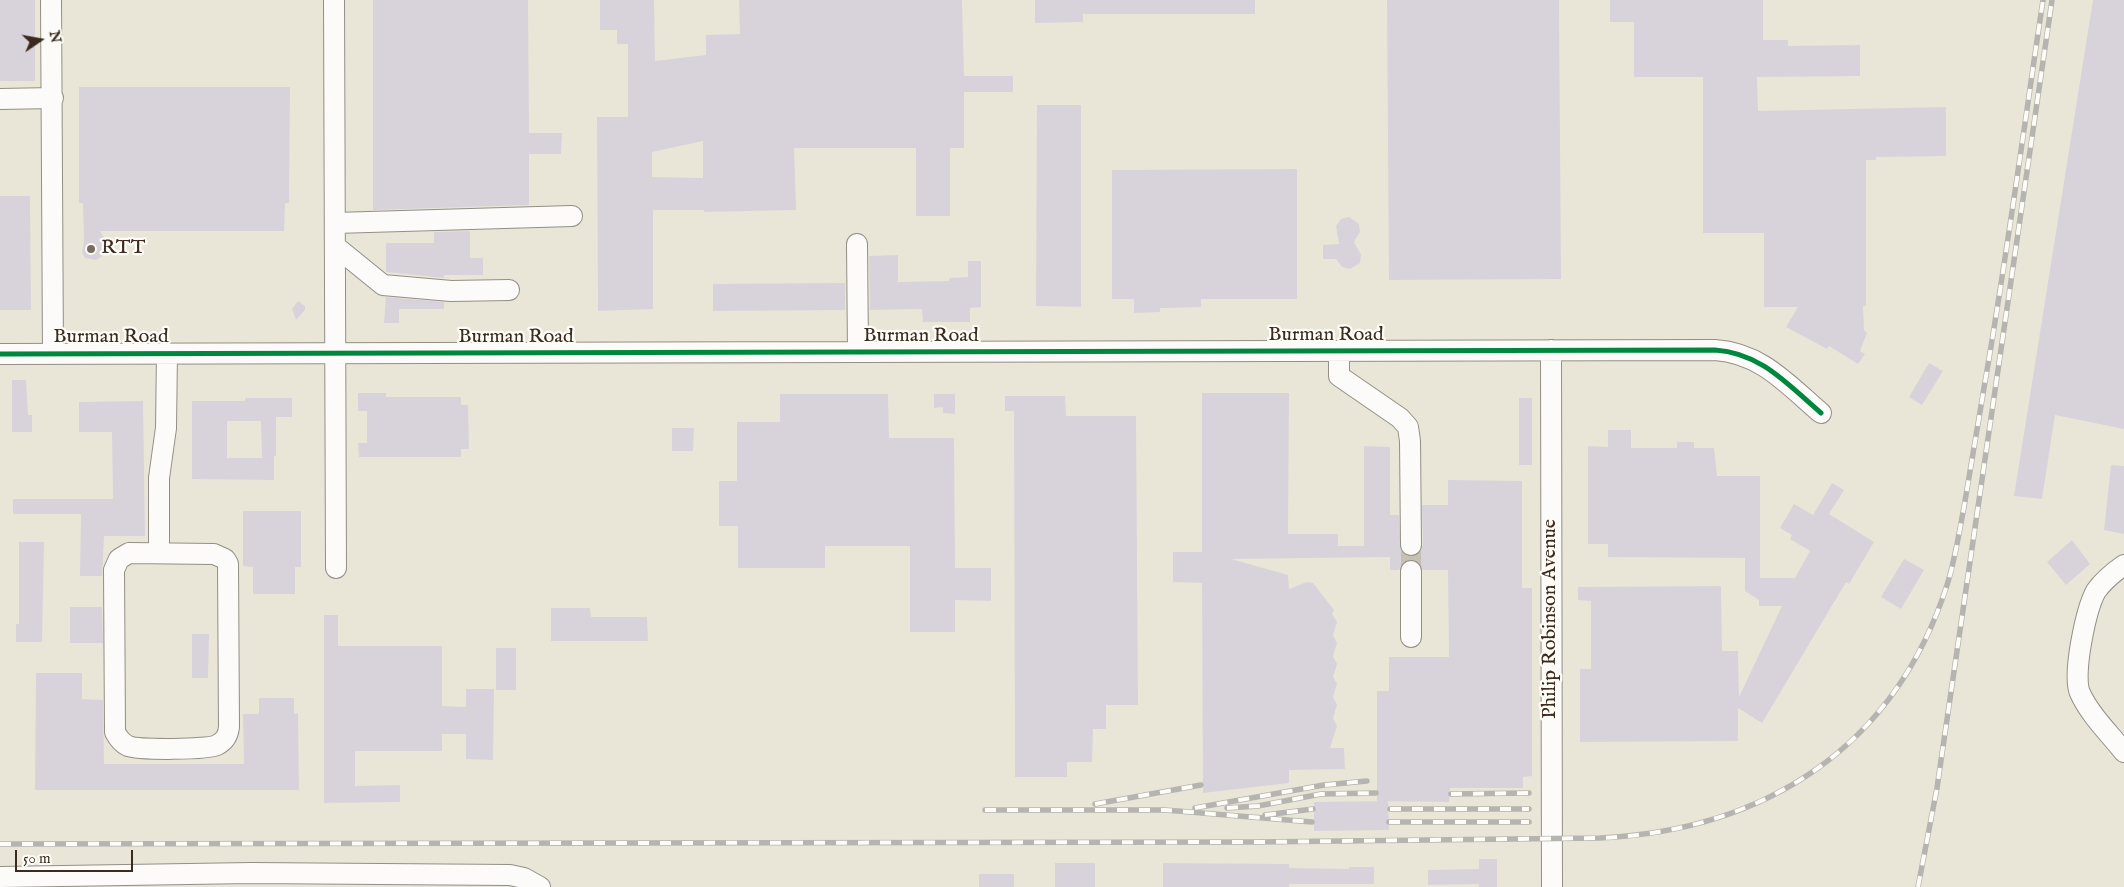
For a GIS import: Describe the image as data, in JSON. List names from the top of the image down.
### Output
{
  "streets": {
    "street": ["Burman Road", "Philip Robinson Avenue"]
  },
  "crossings": [
    ["Burman Road", "Philip Robinson Avenue"]
  ],
  "places": ["RTT"],
  "scale_bar": "50 m",
  "north": "right"
}
